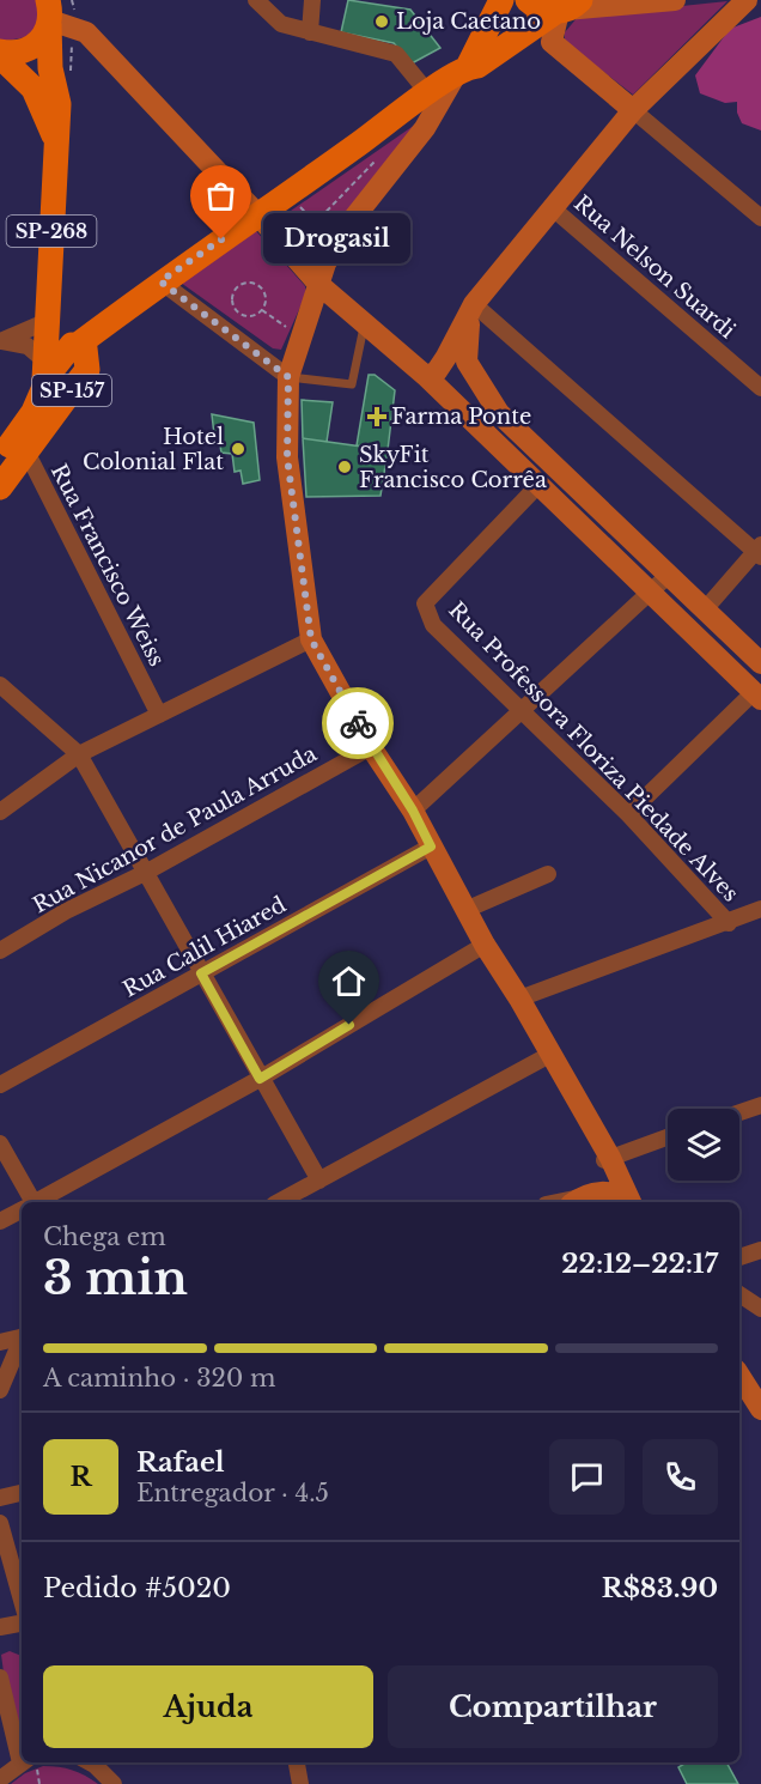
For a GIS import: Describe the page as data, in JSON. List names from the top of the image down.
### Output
{
  "streets": {
    "main road": ["SP-268", "SP-157"],
    "street": [
      "Rua Nelson Suardi",
      "Rua Francisco Weiss",
      "Rua Professora Floriza Piedade Alves",
      "Rua Nicanor de Paula Arruda",
      "Rua Calil Hiared"
    ]
  },
  "crossings": [
    ["SP-268", "SP-157"],
    ["SP-157", "Rua Francisco Weiss"]
  ],
  "places": {
    "other": [
      "Loja Caetano",
      "Drogasil",
      "Hotel Colonial Flat",
      "SkyFit Francisco Corrêa"
    ],
    "health": ["Farma Ponte"]
  },
  "page": {
    "bubble": "Drogasil",
    "heading": ["3 min", "Chega em", "22:12–22:17"],
    "panel": [
      "Rafael",
      "Entregador · 4.5",
      "Pedido #5020",
      "R$83.90"
    ],
    "bar": "A caminho · 320 m",
    "round": "R",
    "buttons": ["Ajuda", "Compartilhar"]
  }
}
